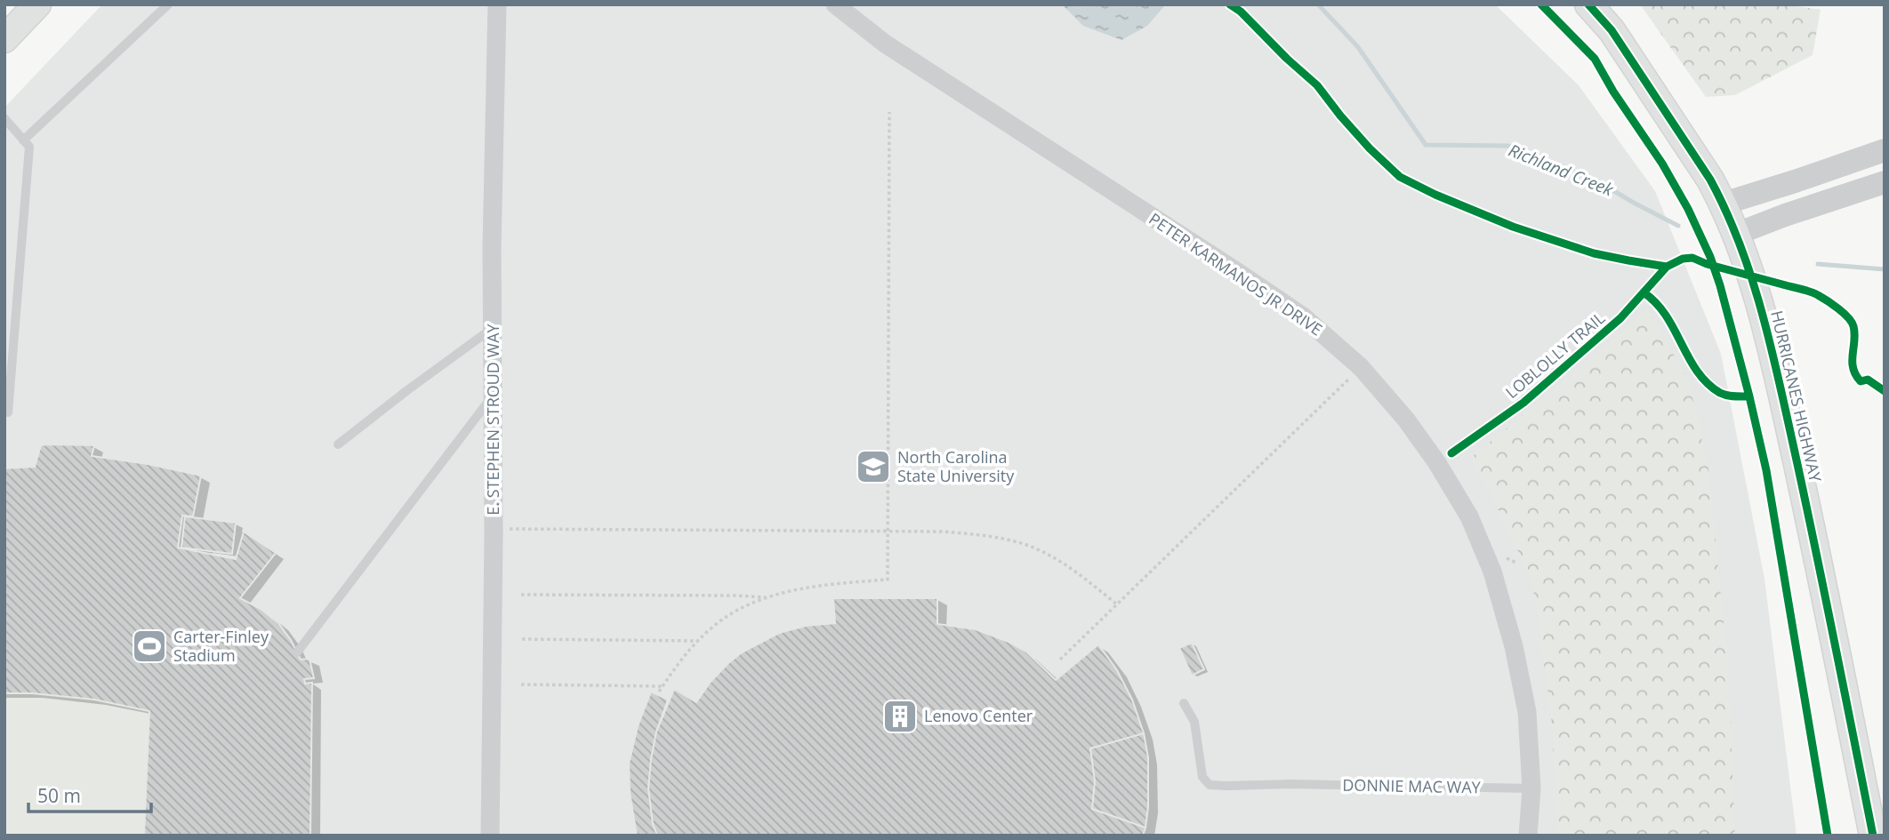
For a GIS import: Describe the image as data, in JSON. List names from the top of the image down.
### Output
{
  "streets": {
    "main road": ["HURRICANES HIGHWAY"],
    "street": ["PETER KARMANOS JR DRIVE", "E. STEPHEN STROUD WAY"],
    "lane": ["DONNIE MAC WAY"],
    "cycle path": ["LOBLOLLY TRAIL"]
  },
  "crossings": [
    ["PETER KARMANOS JR DRIVE", "DONNIE MAC WAY"]
  ],
  "water": ["Richland Creek"],
  "places": {
    "school or university": ["North Carolina State University"],
    "sports": ["Carter-Finley Stadium"],
    "building": ["Lenovo Center"]
  },
  "scale_bar": "50 m"
}
